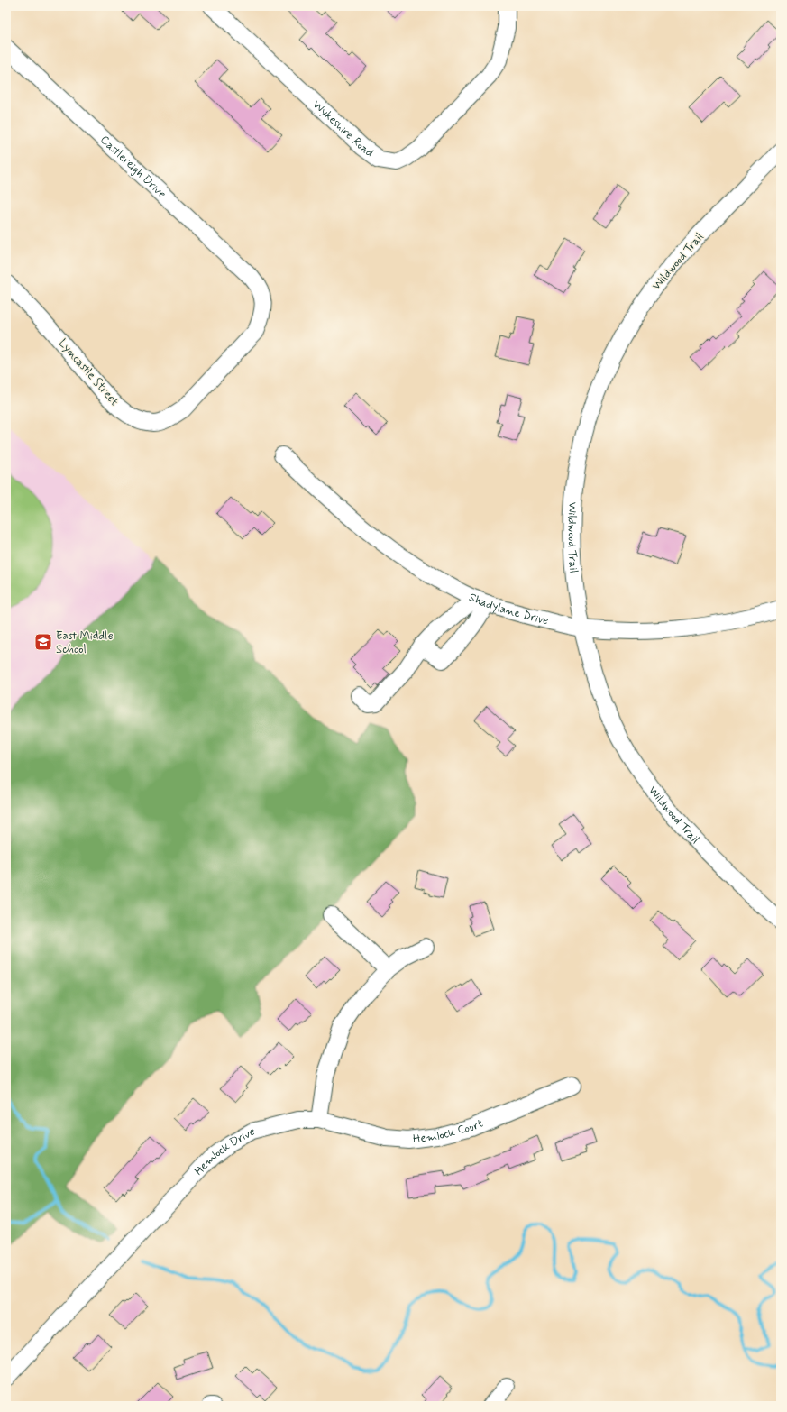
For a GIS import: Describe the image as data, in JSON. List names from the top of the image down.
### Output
{
  "streets": {
    "street": [
      "Wykeshire Road",
      "Castlereigh Drive",
      "Wildwood Trail",
      "Lyncastle Street",
      "Shadylane Drive",
      "Hemlock Court",
      "Hemlock Drive"
    ]
  },
  "crossings": [
    ["Castlereigh Drive", "Lyncastle Street"],
    ["Wildwood Trail", "Shadylane Drive"],
    ["Hemlock Court", "Hemlock Drive"]
  ],
  "places": {
    "school or university": ["East Middle School"]
  }
}
